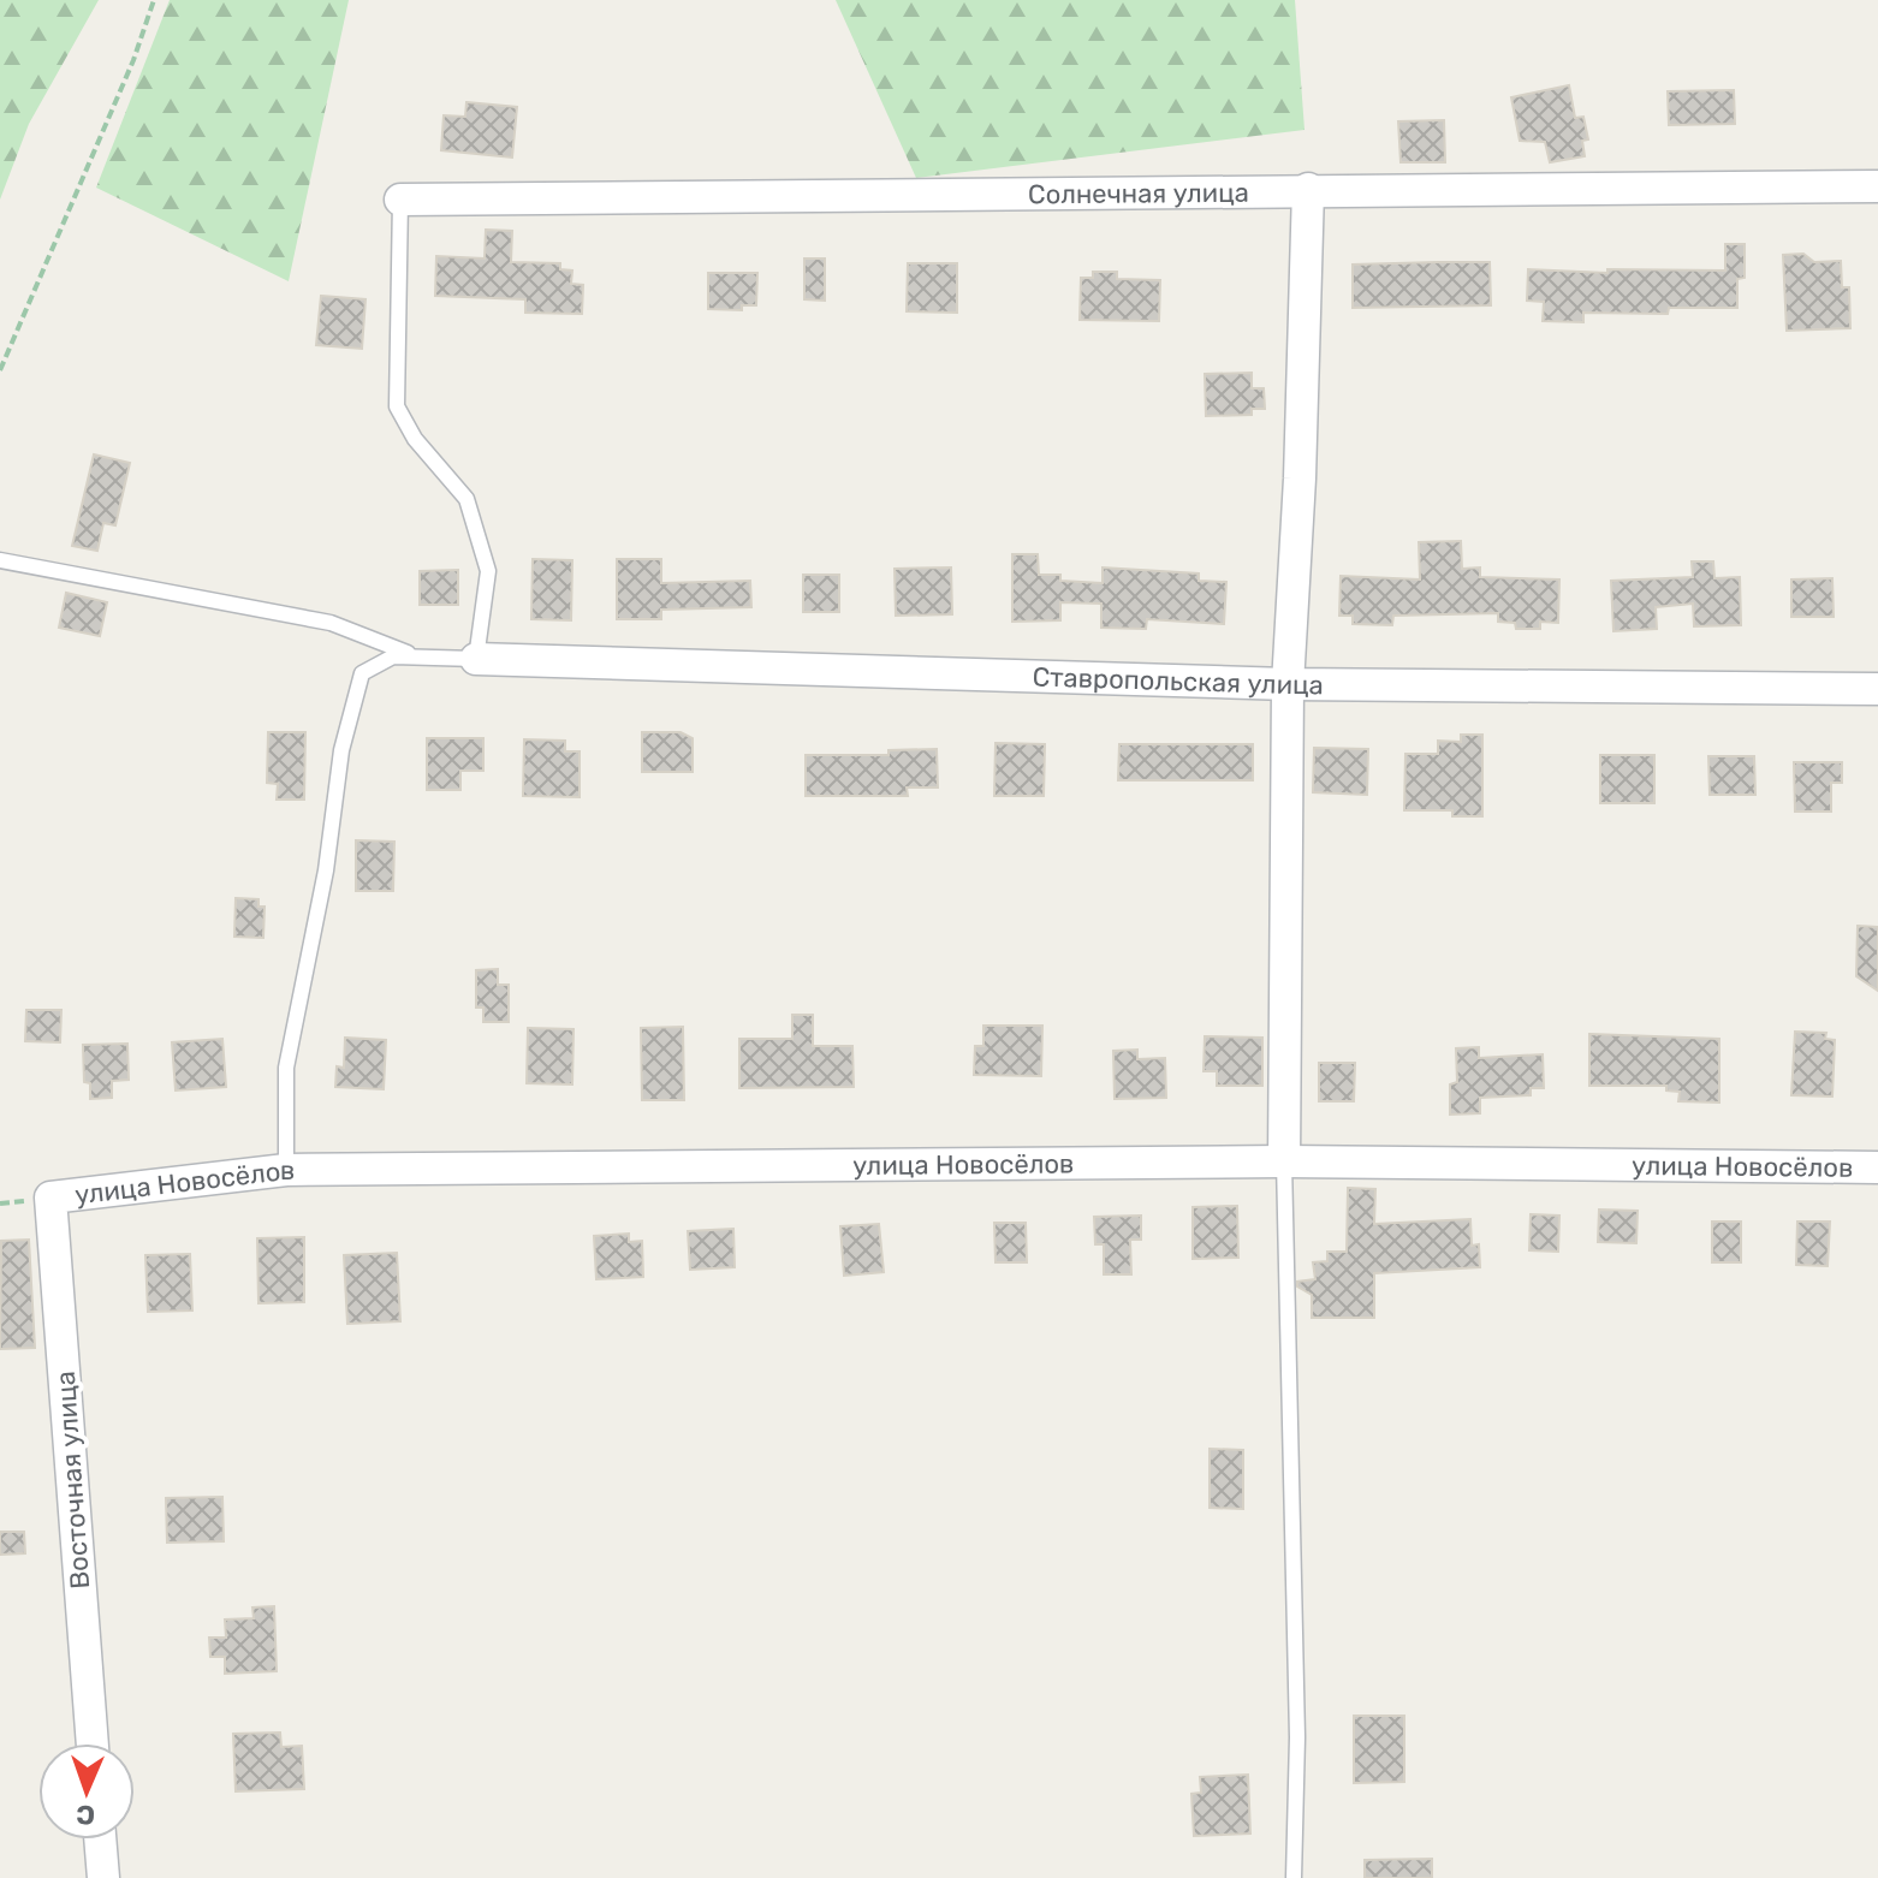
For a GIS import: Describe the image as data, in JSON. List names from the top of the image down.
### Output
{
  "streets": {
    "street": [
      "Солнечная улица",
      "Ставропольская улица",
      "улица Новосёлов",
      "Восточная улица"
    ]
  },
  "crossings": [
    ["улица Новосёлов", "Восточная улица"]
  ],
  "north": "bottom"
}
